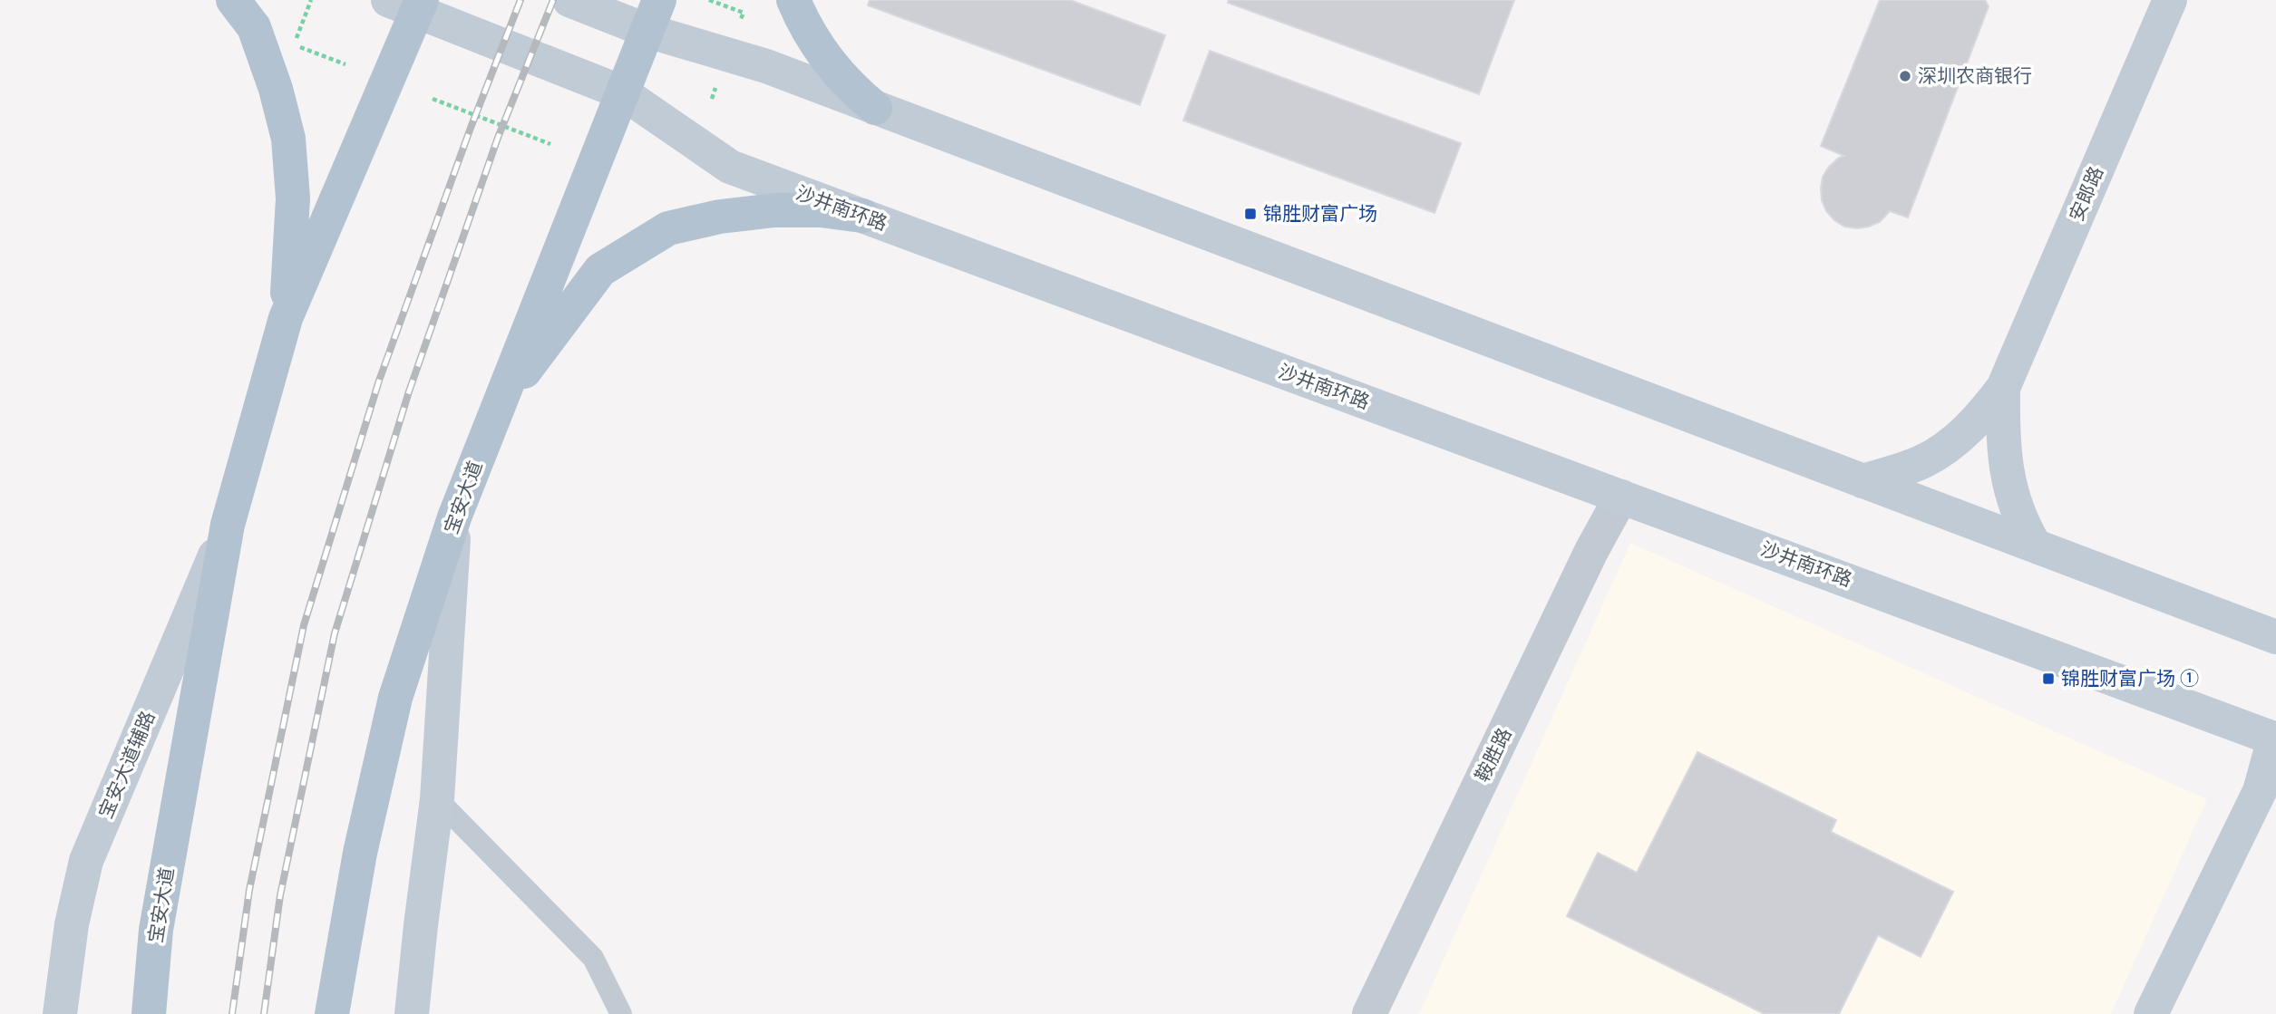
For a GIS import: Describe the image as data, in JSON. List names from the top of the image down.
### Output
{
  "streets": {
    "main road": [
      "安郎路",
      "沙井南环路",
      "宝安大道",
      "宝安大道辅路"
    ],
    "street": ["鞍胜路"]
  },
  "crossings": [
    ["沙井南环路", "宝安大道"],
    ["沙井南环路", "鞍胜路"],
    ["宝安大道", "宝安大道辅路"]
  ],
  "places": {
    "other": ["深圳农商银行"],
    "transit": ["锦胜财富广场", "锦胜财富广场 ①"]
  }
}
